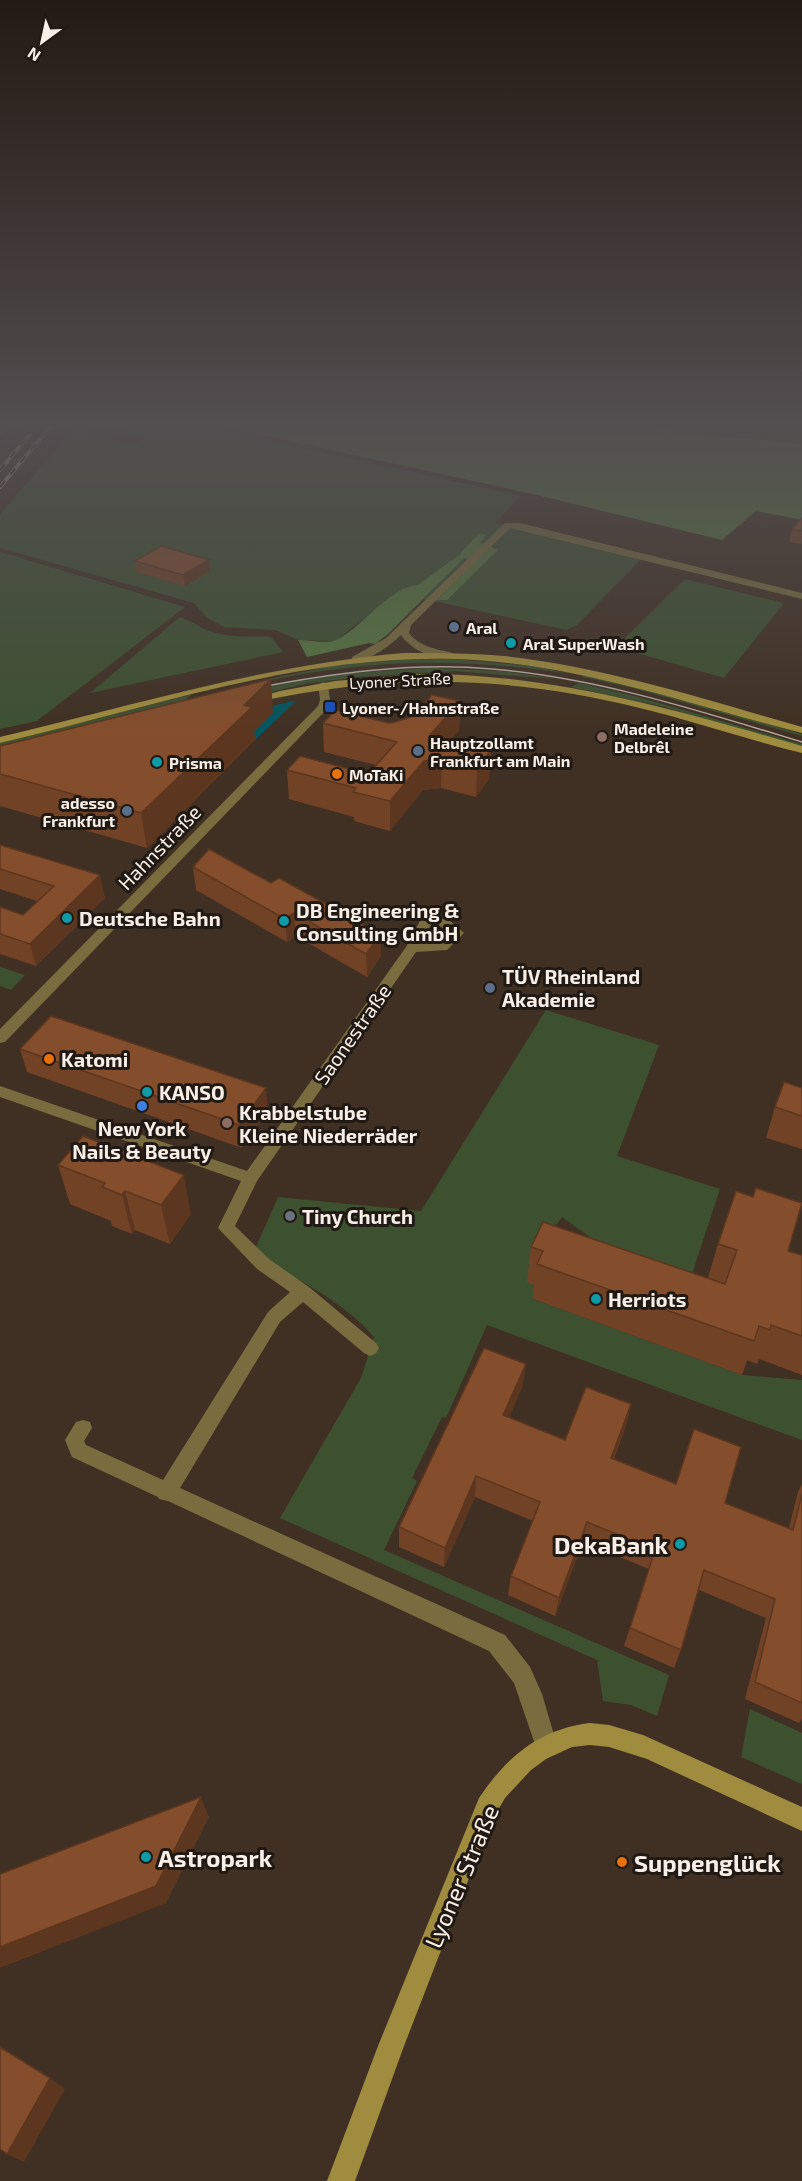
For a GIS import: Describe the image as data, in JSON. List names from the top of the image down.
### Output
{
  "streets": {
    "main road": ["Lyoner Straße"],
    "street": ["Hahnstraße", "Saonestraße"]
  },
  "crossings": [
    ["Lyoner Straße", "Hahnstraße"]
  ],
  "places": {
    "other": [
      "Aral",
      "Aral SuperWash",
      "Madeleine Delbrêl",
      "Hauptzollamt Frankfurt am Main",
      "Prisma",
      "MoTaKi",
      "adesso Frankfurt",
      "Deutsche Bahn",
      "DB Engineering & Consulting GmbH",
      "TÜV Rheinland Akademie",
      "Katomi",
      "KANSO",
      "New York Nails & Beauty",
      "Krabbelstube Kleine Niederräder",
      "Tiny Church",
      "Herriots",
      "DekaBank",
      "Astropark",
      "Suppenglück"
    ],
    "transit": ["Lyoner-/Hahnstraße"]
  },
  "north": "bottom left"
}
